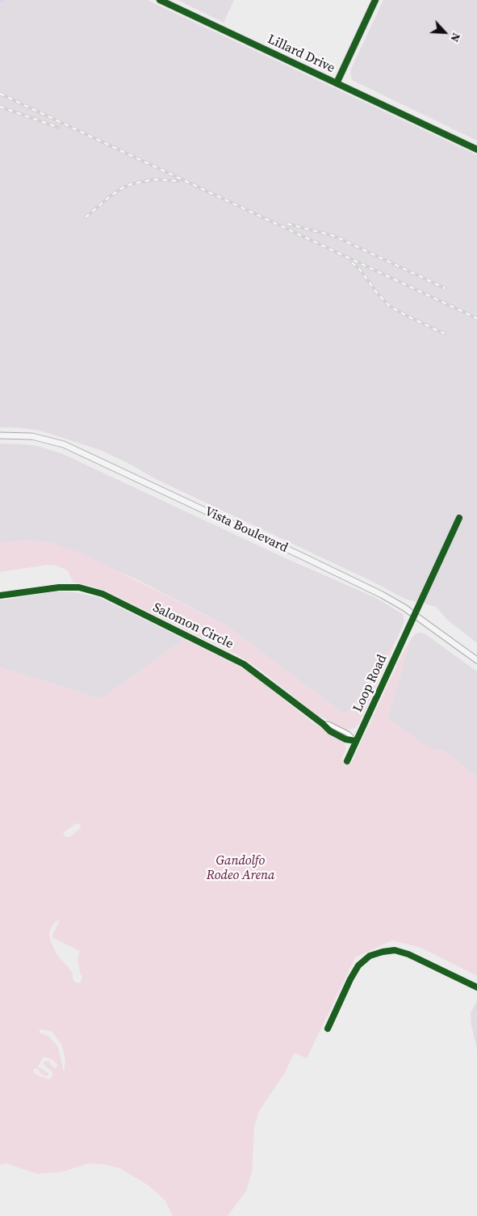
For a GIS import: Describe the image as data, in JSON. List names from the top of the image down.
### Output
{
  "streets": {
    "main road": ["Lillard Drive", "Vista Boulevard"],
    "street": ["Salomon Circle", "Loop Road"]
  },
  "crossings": [
    ["Vista Boulevard", "Loop Road"],
    ["Salomon Circle", "Loop Road"]
  ],
  "parks": ["Gandolfo Rodeo Arena"],
  "north": "bottom right"
}
